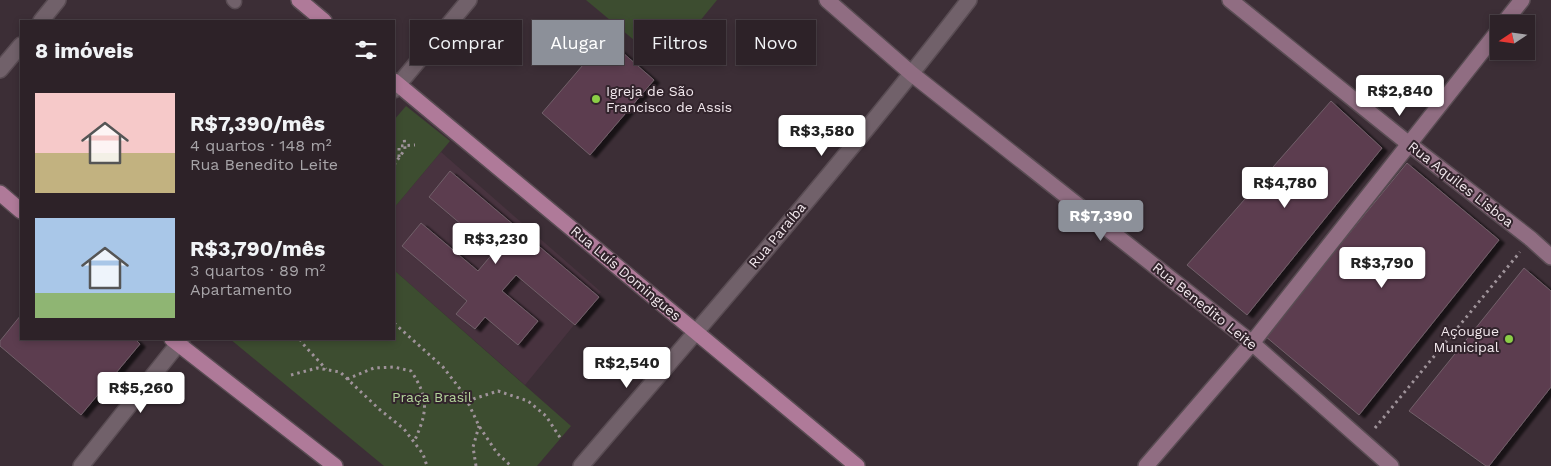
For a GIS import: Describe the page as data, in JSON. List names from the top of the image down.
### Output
{
  "streets": {
    "main road": ["Rua Luís Domingues"],
    "street": ["Rua Aquiles Lisboa", "Rua Paraíba", "Rua Benedito Leite"]
  },
  "crossings": [
    ["Rua Paraíba", "Rua Luís Domingues"],
    ["Rua Paraíba", "Rua Benedito Leite"]
  ],
  "parks": ["Praça Brasil"],
  "places": ["Igreja de São Francisco de Assis", "Açougue Municipal"],
  "north": "left",
  "page": {
    "chip": [
      "Comprar",
      "Alugar",
      "Filtros",
      "Novo"
    ],
    "heading": "8 imóveis",
    "price": [
      "R$2,840",
      "R$3,580",
      "R$4,780",
      "R$7,390",
      "R$3,230",
      "R$3,790",
      "R$2,540",
      "R$5,260"
    ],
    "list": [
      {
        "name": "R$7,390/mês",
        "note": "4 quartos · 148 m² · Rua Benedito Leite"
      },
      {
        "name": "R$3,790/mês",
        "note": "3 quartos · 89 m² · Apartamento"
      }
    ]
  }
}
